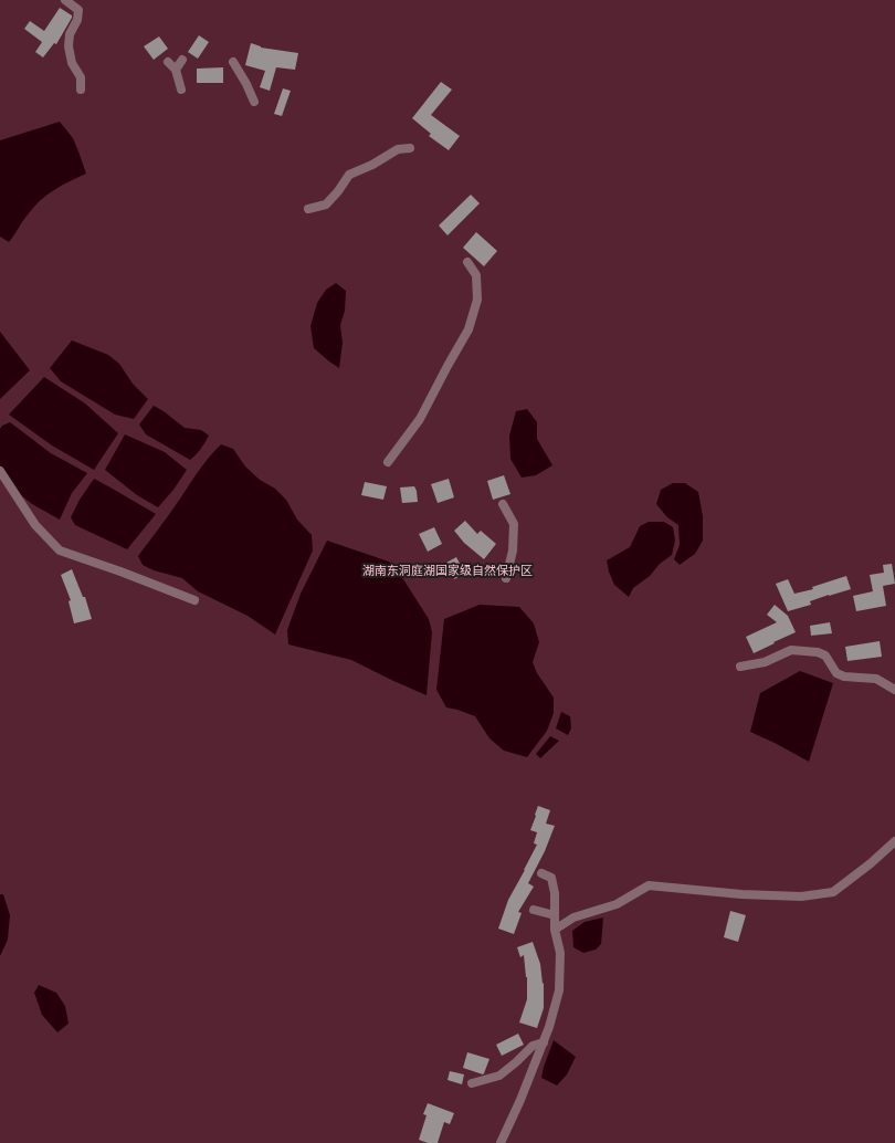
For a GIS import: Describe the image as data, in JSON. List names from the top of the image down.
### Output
{
  "parks": ["湖南东洞庭湖国家级自然保护区"]
}
